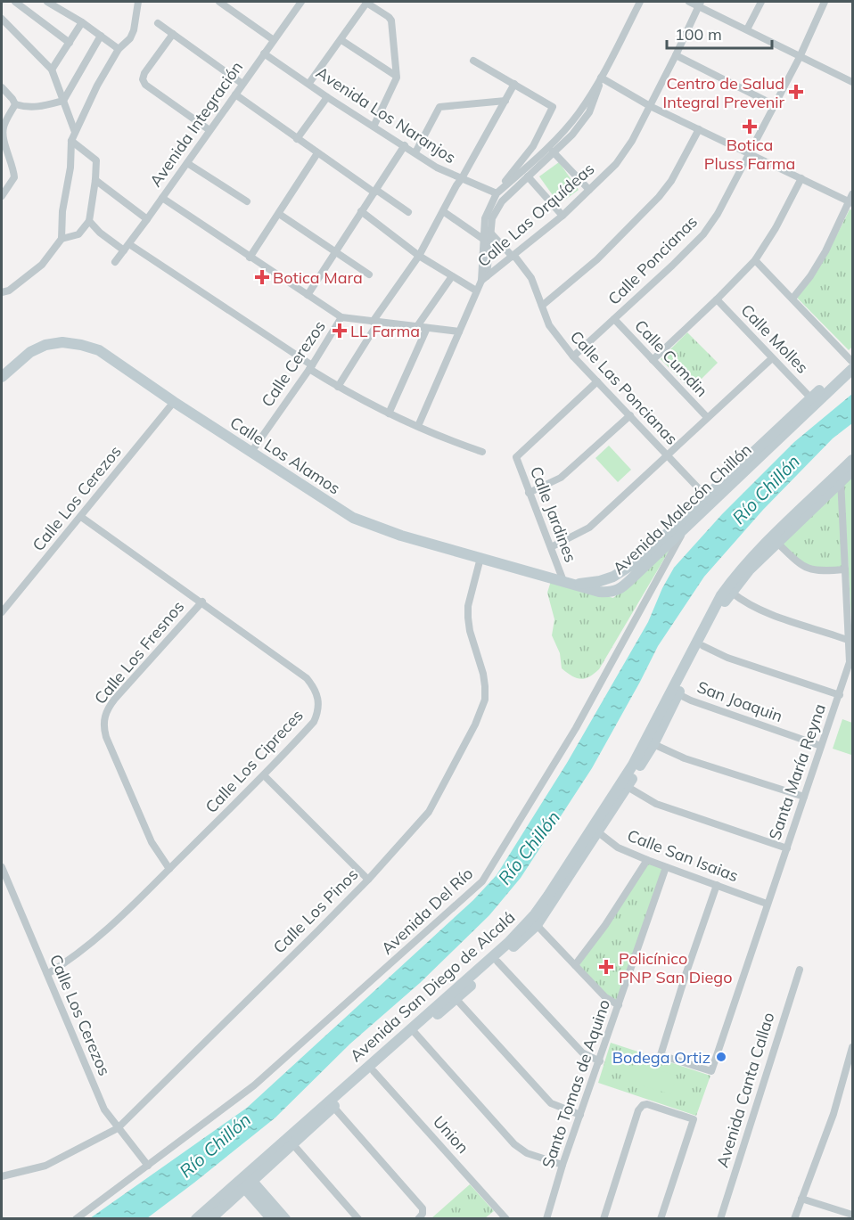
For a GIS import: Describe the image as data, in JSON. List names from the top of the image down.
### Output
{
  "streets": {
    "main road": ["Calle Los Alamos", "Avenida Malecón Chillón", "Avenida San Diego de Alcalá"],
    "street": [
      "Avenida Los Naranjos",
      "Avenida Integración",
      "Calle Las Orquídeas",
      "Calle Poncianas",
      "Calle Molles",
      "Calle Cumdin",
      "Calle Cerezos",
      "Calle Las Poncianas",
      "Calle Los Cerezos",
      "Calle Jardines",
      "Calle Los Fresnos",
      "San Joaquin",
      "Calle Los Cipreces",
      "Santa María Reyna",
      "Calle San Isaias",
      "Calle Los Pinos",
      "Avenida Del Río",
      "Santo Tomas de Aquino",
      "Avenida Canta Callao",
      "Union"
    ]
  },
  "crossings": [
    ["Avenida Los Naranjos", "Avenida Integración"],
    ["Calle Las Orquídeas", "Calle Las Poncianas"],
    ["Calle Poncianas", "Calle Cumdin"],
    ["Calle Poncianas", "Calle Las Poncianas"],
    ["Calle Molles", "Avenida Malecón Chillón"],
    ["Calle Cerezos", "Calle Los Alamos"],
    ["Calle Las Poncianas", "Avenida Malecón Chillón"],
    ["Calle Las Poncianas", "Calle Jardines"],
    ["Calle Los Alamos", "Calle Los Cerezos"],
    ["Calle Los Alamos", "Avenida Malecón Chillón"],
    ["Calle Los Alamos", "Calle Jardines"],
    ["Calle Los Alamos", "Calle Los Pinos"],
    ["Calle Los Cerezos", "Calle Los Cipreces"],
    ["Calle Los Cerezos", "Calle Los Pinos"],
    ["Calle Los Cerezos", "Avenida Del Río"],
    ["Avenida Malecón Chillón", "Avenida Del Río"],
    ["Calle Los Fresnos", "Calle Los Cipreces"],
    ["San Joaquin", "Santa María Reyna"],
    ["San Joaquin", "Avenida San Diego de Alcalá"],
    ["Santa María Reyna", "Calle San Isaias"],
    ["Santa María Reyna", "Avenida San Diego de Alcalá"],
    ["Calle San Isaias", "Avenida San Diego de Alcalá"],
    ["Calle San Isaias", "Santo Tomas de Aquino"],
    ["Avenida San Diego de Alcalá", "Union"]
  ],
  "water": ["Río Chillón"],
  "places": {
    "health": [
      "Centro de Salud Integral Prevenir",
      "Botica Pluss Farma",
      "Botica Mara",
      "LL Farma",
      "Policínico PNP San Diego"
    ],
    "other": ["Bodega Ortiz"]
  },
  "scale_bar": "100 m"
}
